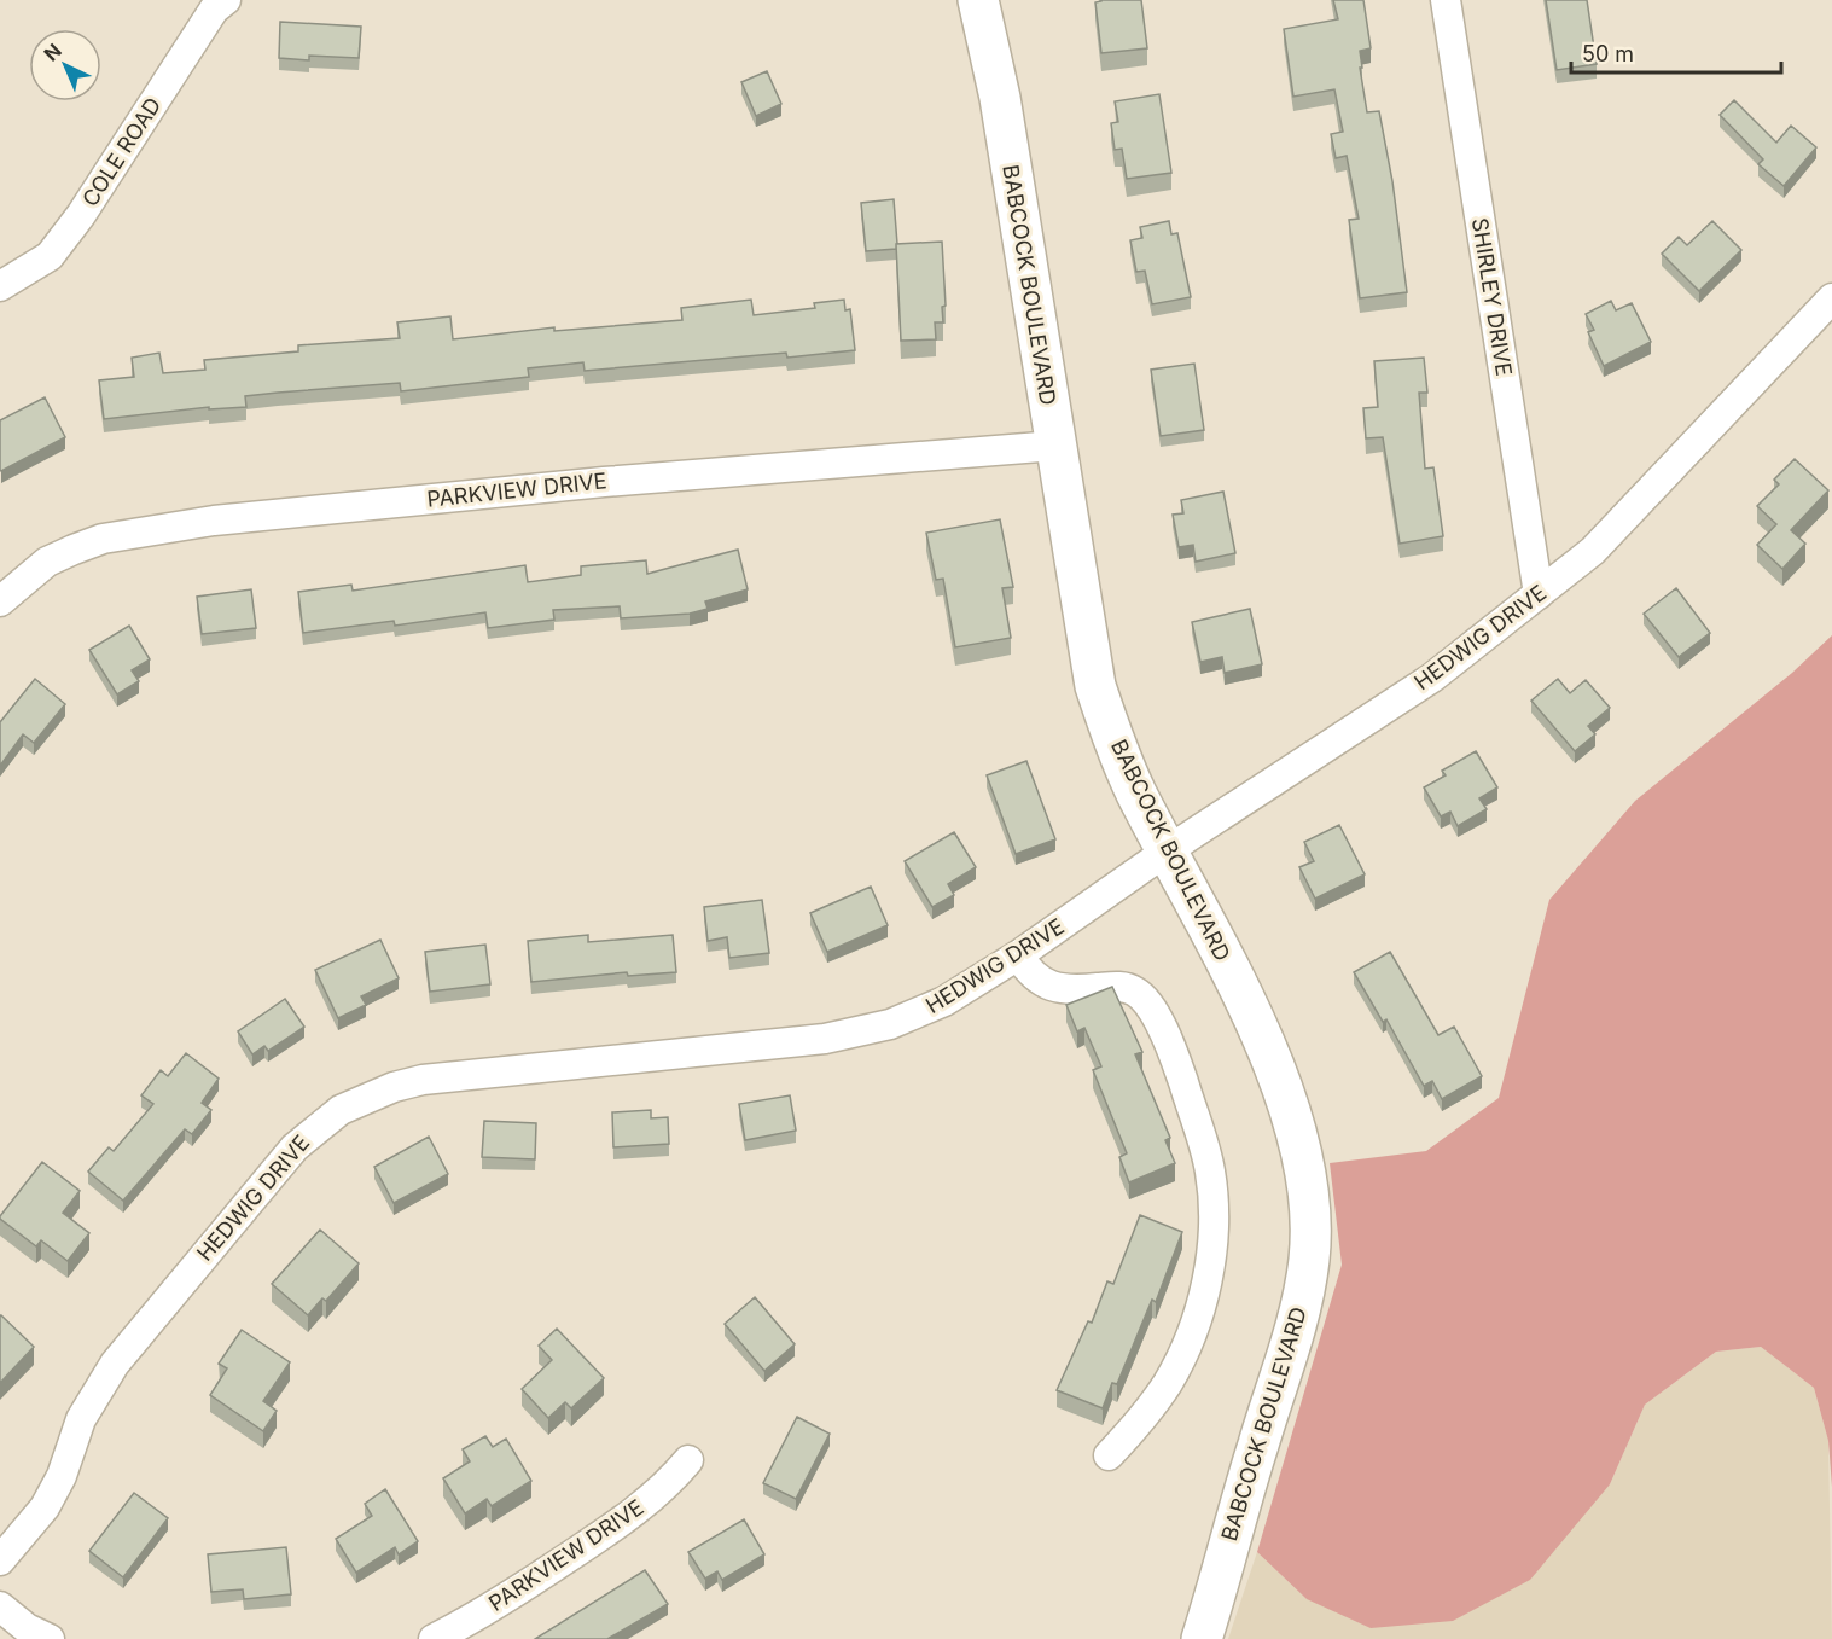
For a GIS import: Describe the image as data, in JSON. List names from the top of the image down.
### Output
{
  "streets": {
    "main road": ["BABCOCK BOULEVARD"],
    "street": [
      "COLE ROAD",
      "SHIRLEY DRIVE",
      "PARKVIEW DRIVE",
      "HEDWIG DRIVE"
    ]
  },
  "crossings": [
    ["BABCOCK BOULEVARD", "PARKVIEW DRIVE"],
    ["BABCOCK BOULEVARD", "HEDWIG DRIVE"],
    ["SHIRLEY DRIVE", "HEDWIG DRIVE"]
  ],
  "scale_bar": "50 m",
  "north": "top left"
}
